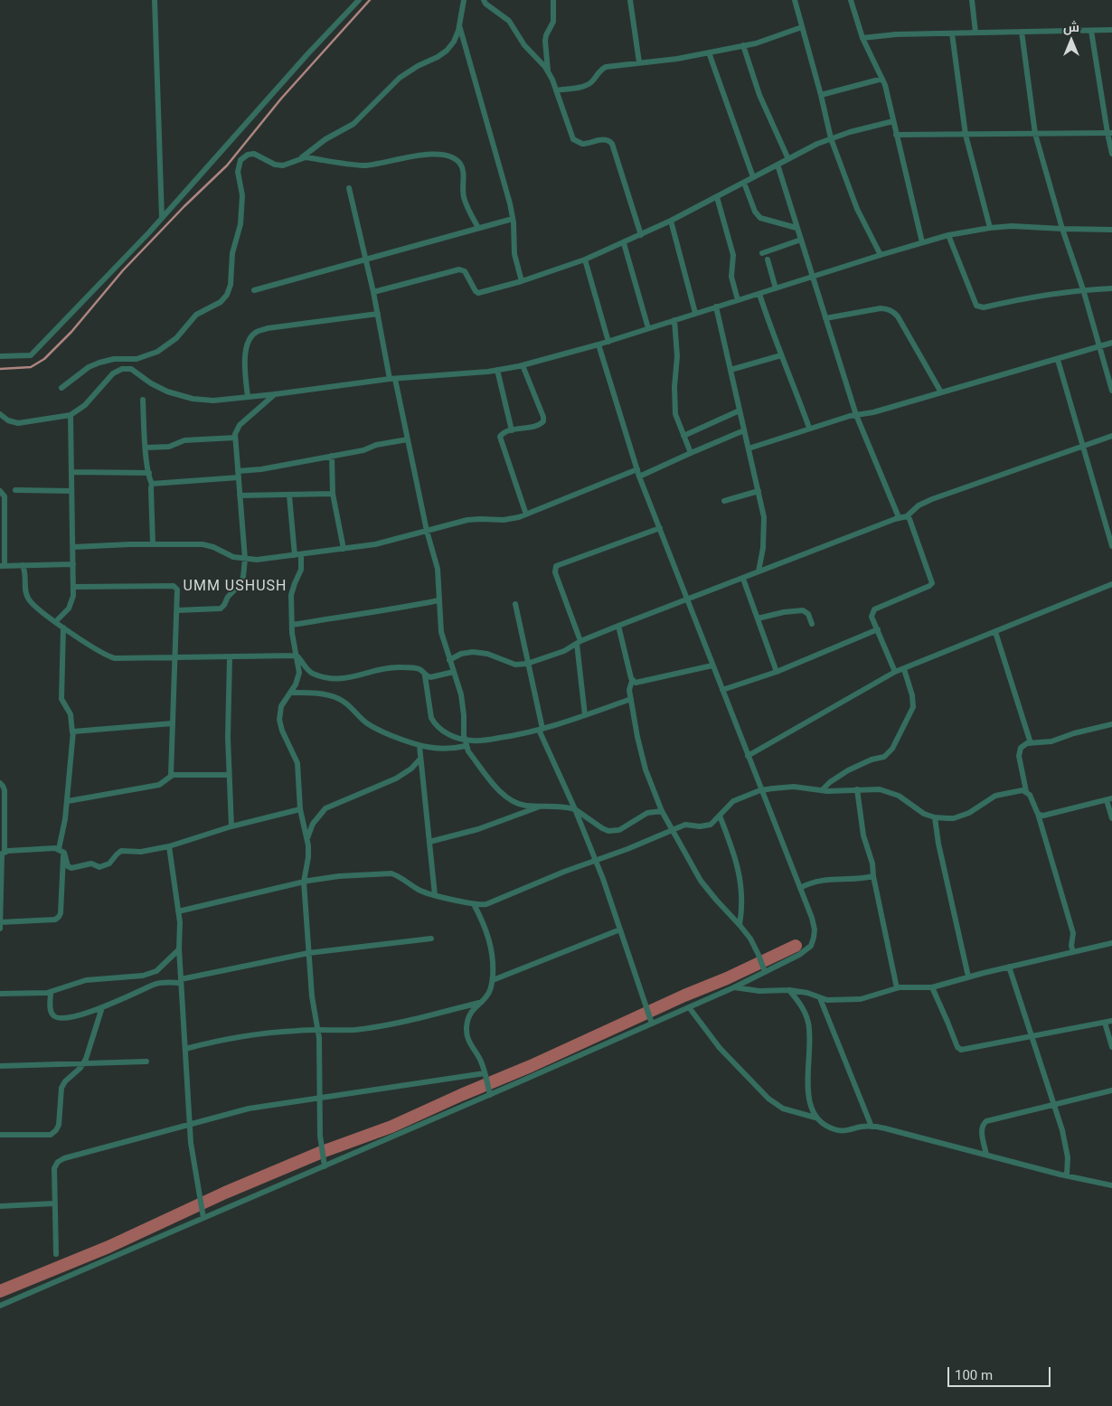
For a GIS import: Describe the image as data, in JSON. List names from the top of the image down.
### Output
{
  "districts": ["UMM USHUSH"],
  "scale_bar": "100 m",
  "north": "top"
}
